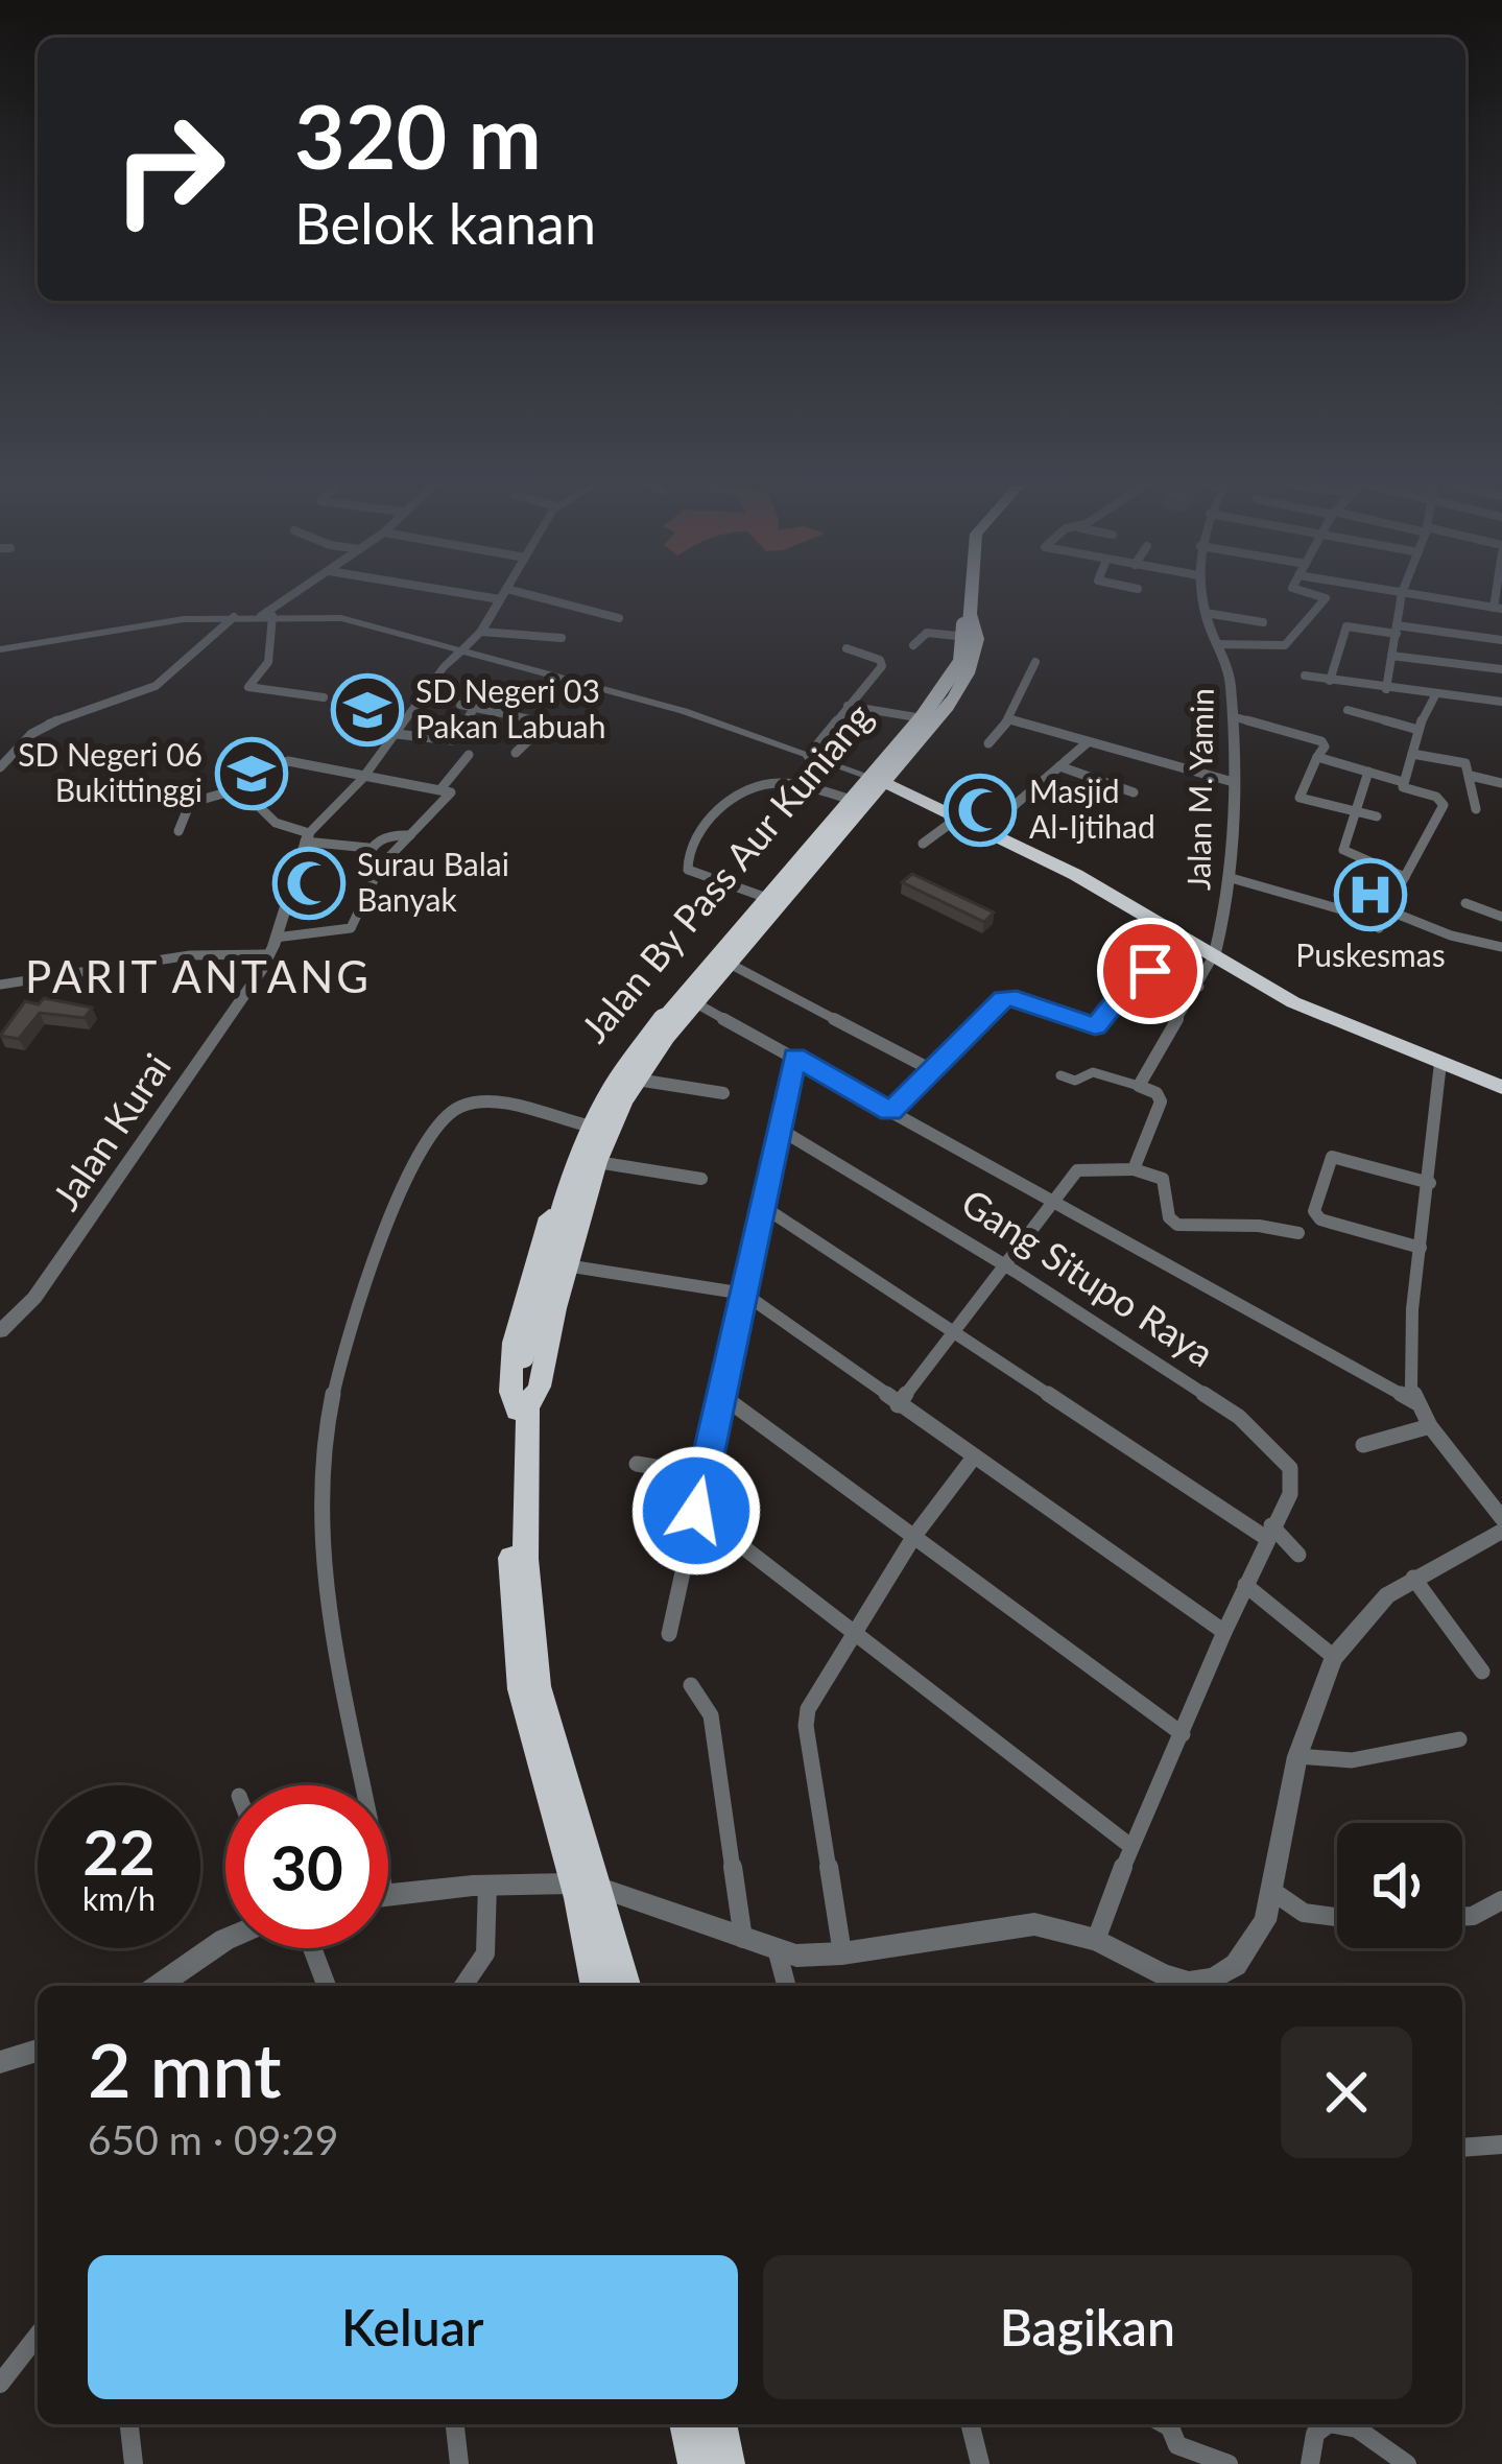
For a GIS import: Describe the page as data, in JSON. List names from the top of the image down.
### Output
{
  "streets": {
    "highway": ["Jalan By Pass Aur Kuniang"],
    "street": ["Jalan M. Yamin", "Jalan Kurai", "Gang Situpo Raya"]
  },
  "districts": ["PARIT ANTANG"],
  "places": {
    "school or university": ["SD Negeri 03 Pakan Labuah", "SD Negeri 06 Bukittinggi"],
    "mosque": ["Masjid Al-Ijtihad", "Surau Balai Banyak"],
    "hospital": ["Puskesmas"]
  },
  "page": {
    "turn": ["320 m", "Belok kanan"],
    "speed": "22 km/h",
    "limit": "30",
    "heading": ["2 mnt", "650 m · 09:29"],
    "buttons": ["Keluar", "Bagikan"]
  }
}
